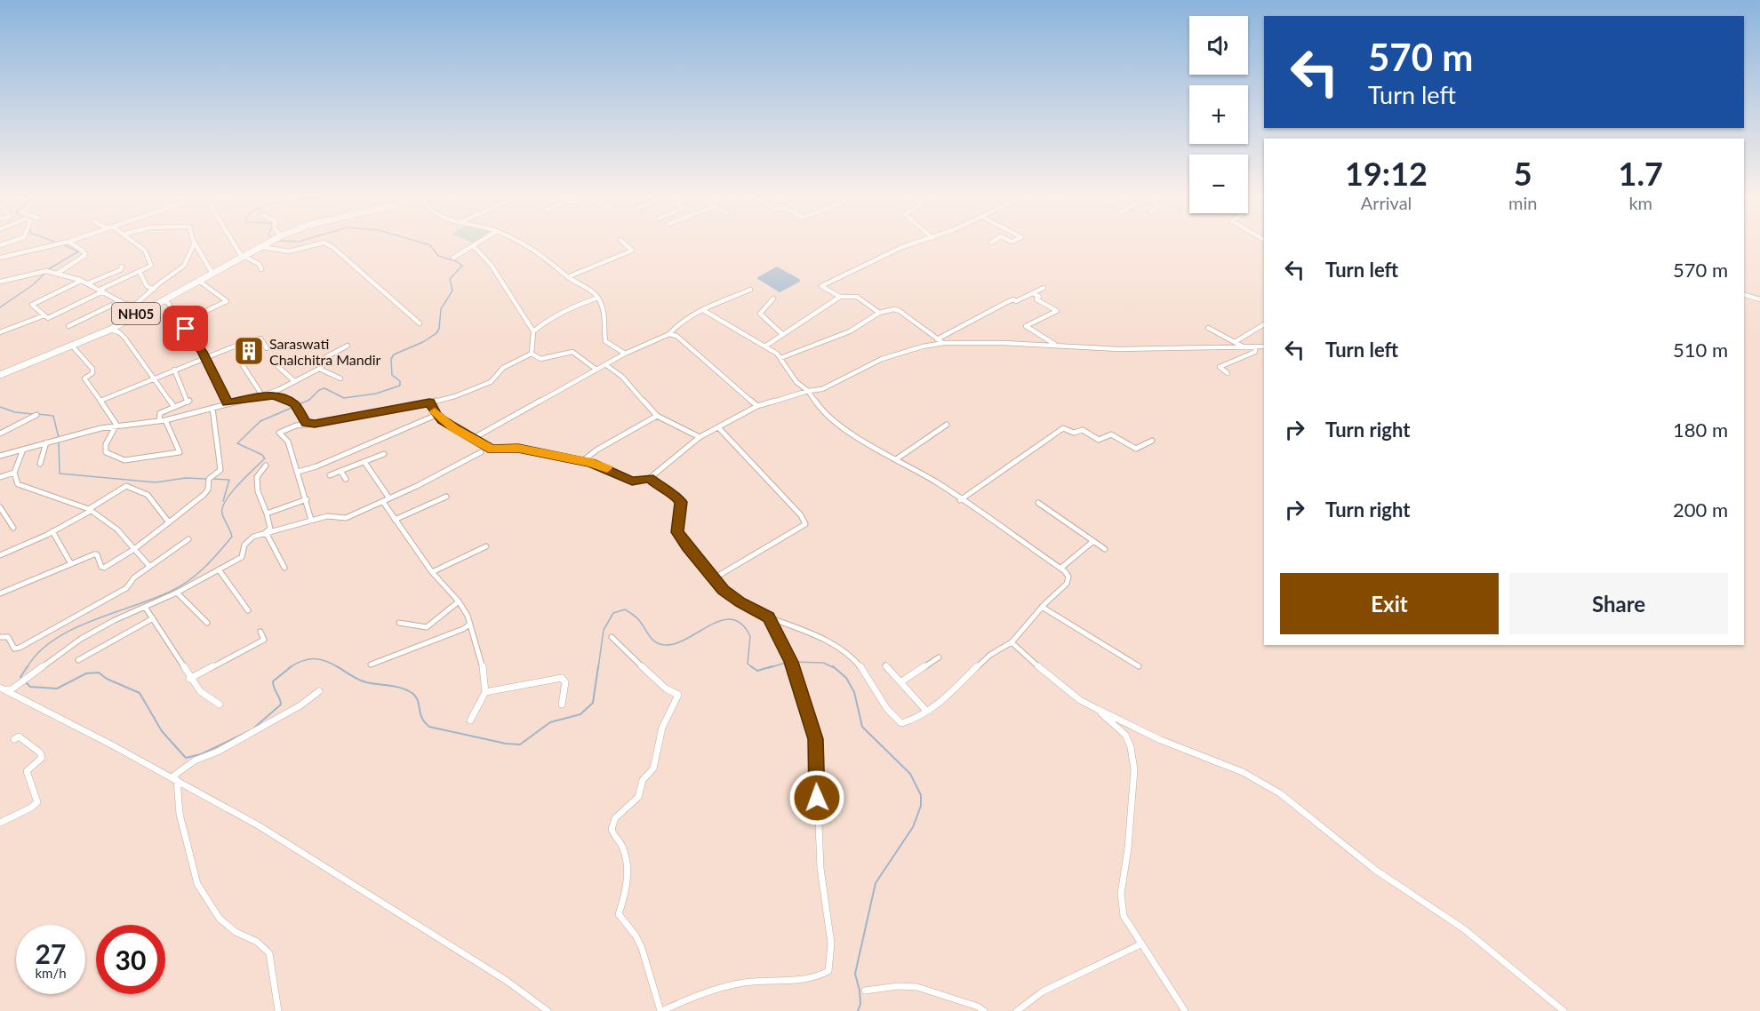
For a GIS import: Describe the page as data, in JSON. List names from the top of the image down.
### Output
{
  "streets": {
    "main road": ["NH05"]
  },
  "places": {
    "building": ["Saraswati Chalchitra Mandir"]
  },
  "page": {
    "map_buttons": ["+", "−"],
    "turn": ["570 m", "Turn left"],
    "eta": [
      "19:12",
      "Arrival",
      "5",
      "min",
      "1.7",
      "km"
    ],
    "list": [
      {
        "name": "Turn left",
        "value": "570 m"
      },
      {
        "name": "Turn left",
        "value": "510 m"
      },
      {
        "name": "Turn right",
        "value": "180 m"
      },
      {
        "name": "Turn right",
        "value": "200 m"
      }
    ],
    "buttons": ["Exit", "Share"],
    "speed": "27 km/h",
    "limit": "30"
  }
}
